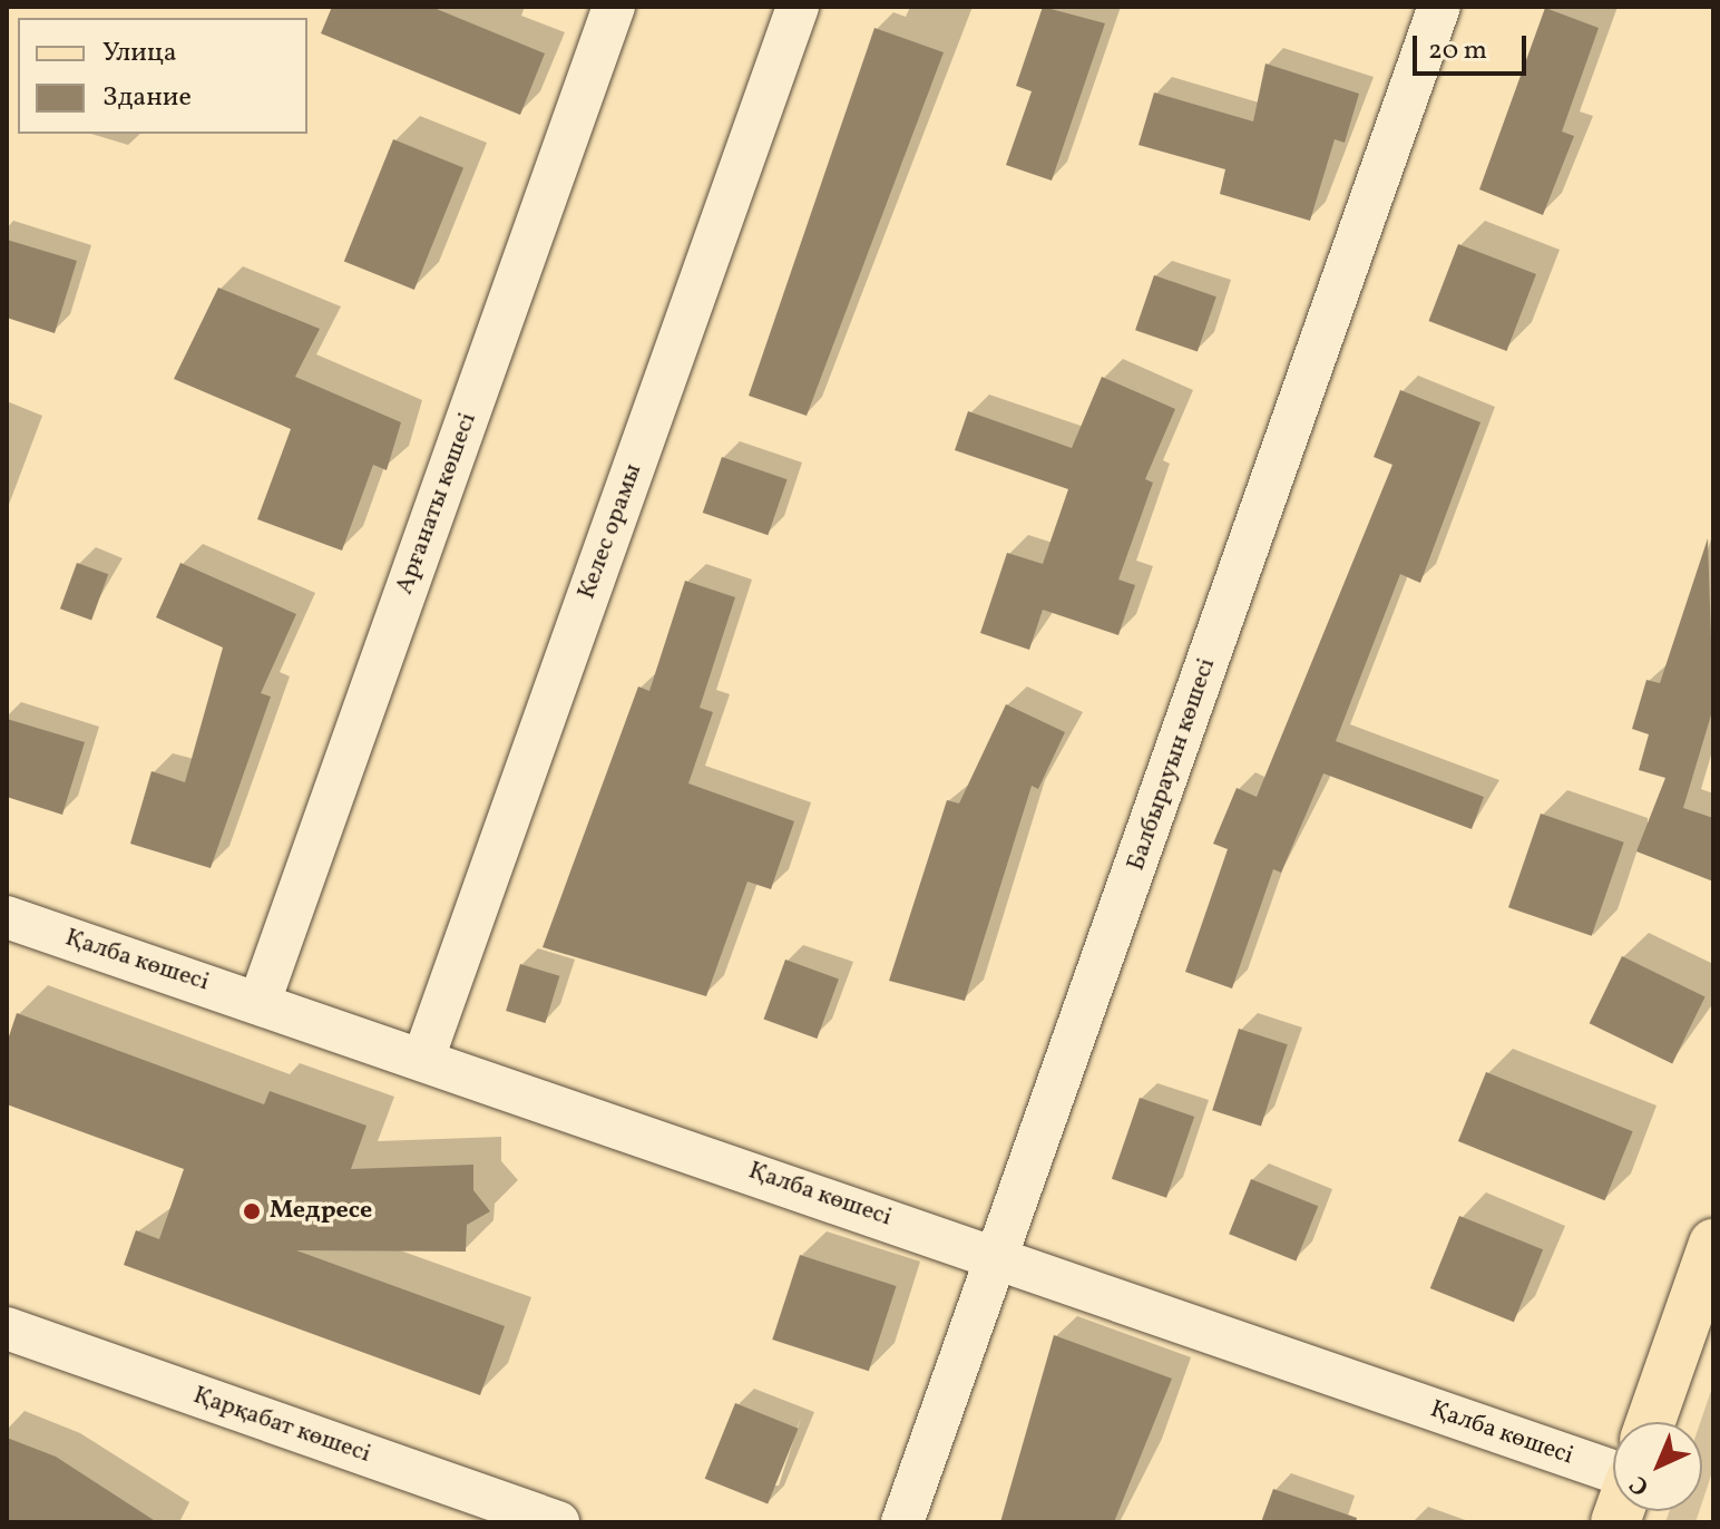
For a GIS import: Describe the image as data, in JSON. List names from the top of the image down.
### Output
{
  "streets": {
    "street": [
      "Арғанаты көшесі",
      "Келес орамы",
      "Балбырауын көшесі",
      "Қалба көшесі",
      "Қарқабат көшесі"
    ]
  },
  "crossings": [
    ["Арғанаты көшесі", "Қалба көшесі"],
    ["Келес орамы", "Қалба көшесі"],
    ["Балбырауын көшесі", "Қалба көшесі"]
  ],
  "places": ["Медресе"],
  "legend": ["Улица", "Здание"],
  "scale_bar": "20 m",
  "north": "bottom left"
}
